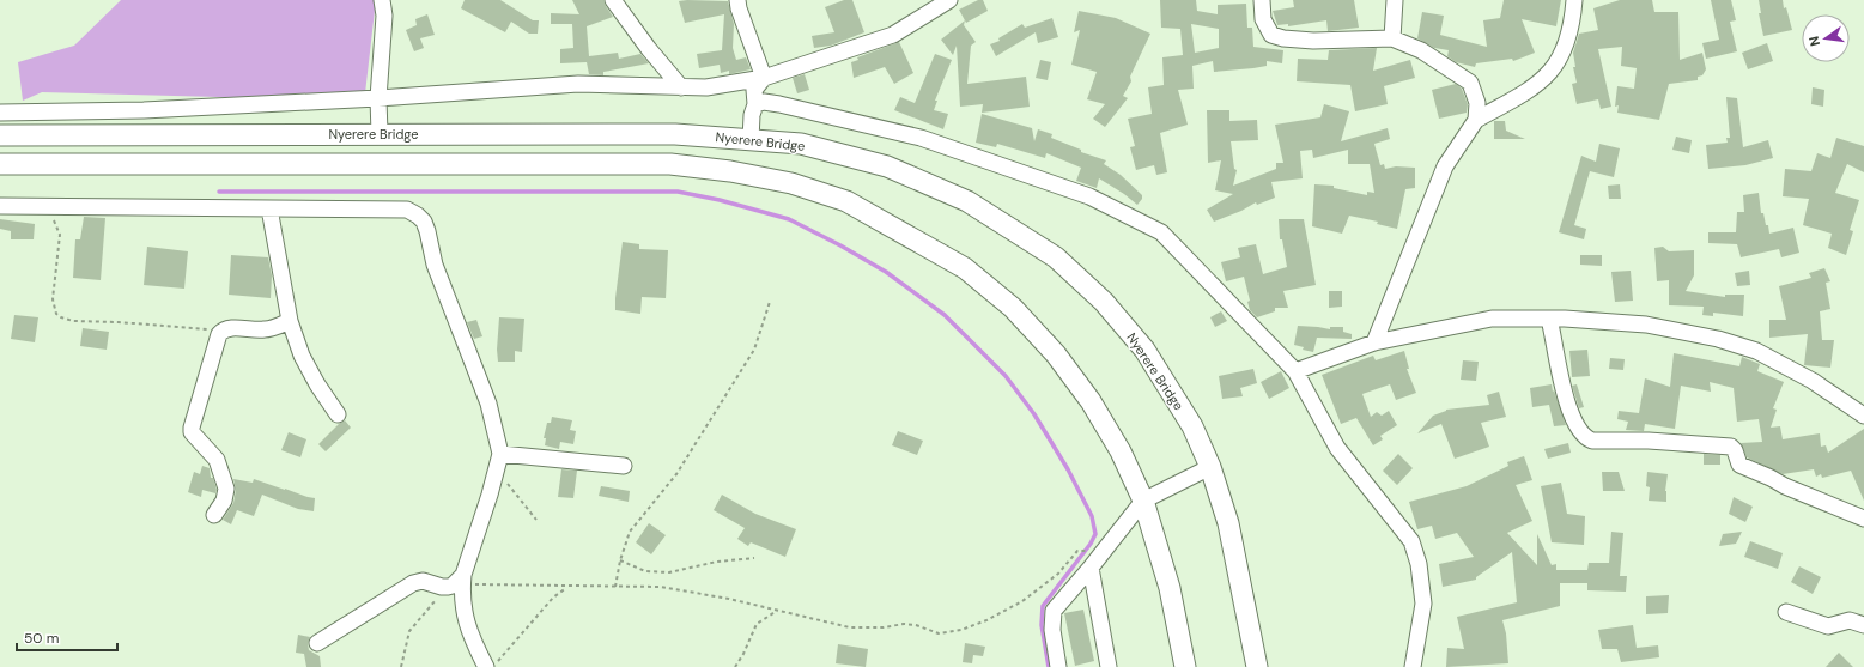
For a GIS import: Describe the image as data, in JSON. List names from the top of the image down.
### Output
{
  "streets": {
    "main road": ["Nyerere Bridge"]
  },
  "scale_bar": "50 m",
  "north": "left"
}
